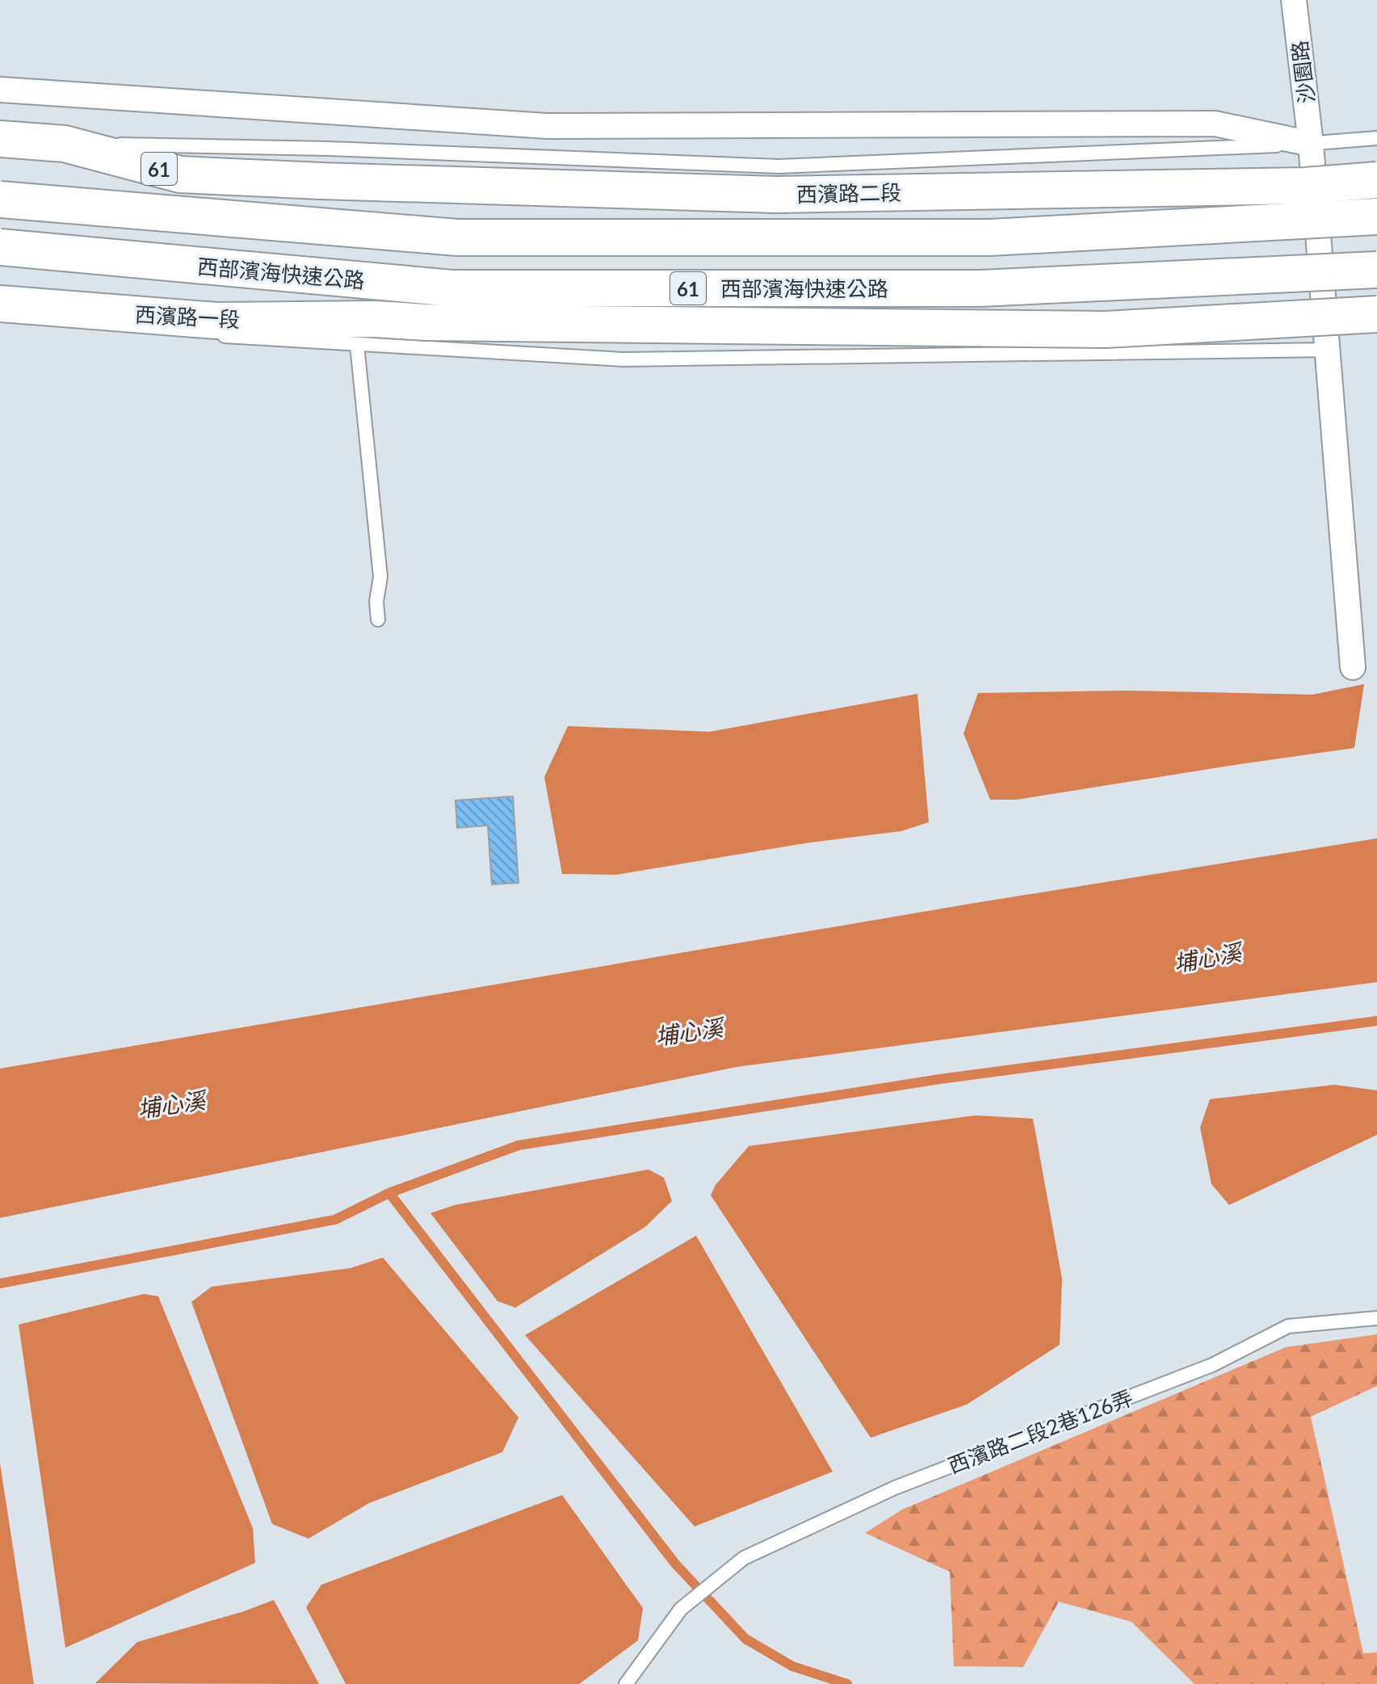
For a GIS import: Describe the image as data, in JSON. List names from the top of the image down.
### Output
{
  "streets": {
    "main road": [
      "61",
      "西濱路二段",
      "西部濱海快速公路",
      "西濱路一段"
    ],
    "street": ["沙園路"],
    "lane": ["西濱路二段2巷126弄"]
  },
  "crossings": [
    ["61", "西濱路二段"],
    ["61", "西濱路一段"]
  ],
  "water": ["埔心溪"]
}
